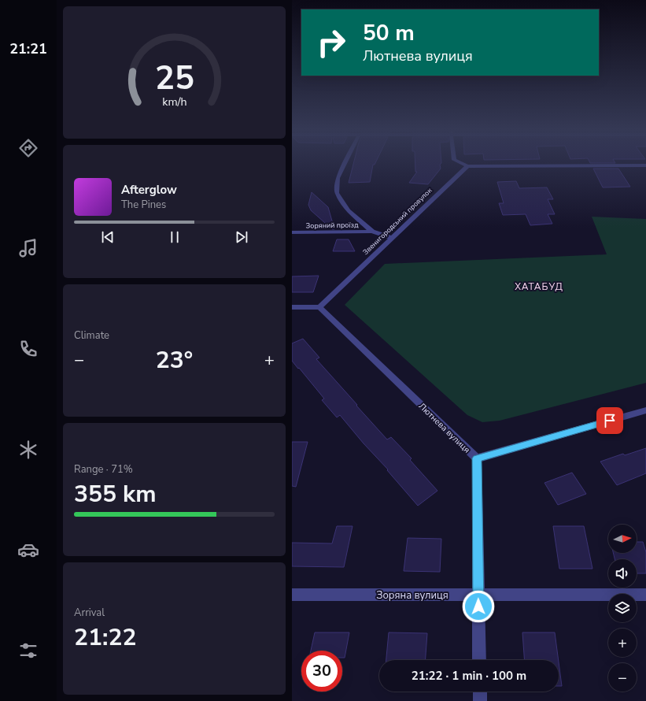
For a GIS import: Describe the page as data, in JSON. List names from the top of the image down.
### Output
{
  "streets": {
    "street": [
      "Звенигородський провулок",
      "Зоряний проїзд",
      "Лютнева вулиця",
      "Зоряна вулиця"
    ]
  },
  "crossings": [
    ["Звенигородський провулок", "Лютнева вулиця"]
  ],
  "districts": ["ХАТАБУД"],
  "north": "right",
  "page": {
    "tabs": "21:21",
    "turn": ["50 m", "Лютнева вулиця"],
    "song": ["Afterglow", "The Pines"],
    "tile": [
      "Climate",
      ["Range · 71%", "355 km"],
      ["Arrival", "21:22"]
    ],
    "heat": ["−", "23°", "+"],
    "map_buttons": ["+", "−"],
    "limit": "30",
    "trip": "21:22 · 1 min · 100 m",
    "gauge": ["25", "km/h"]
  }
}
